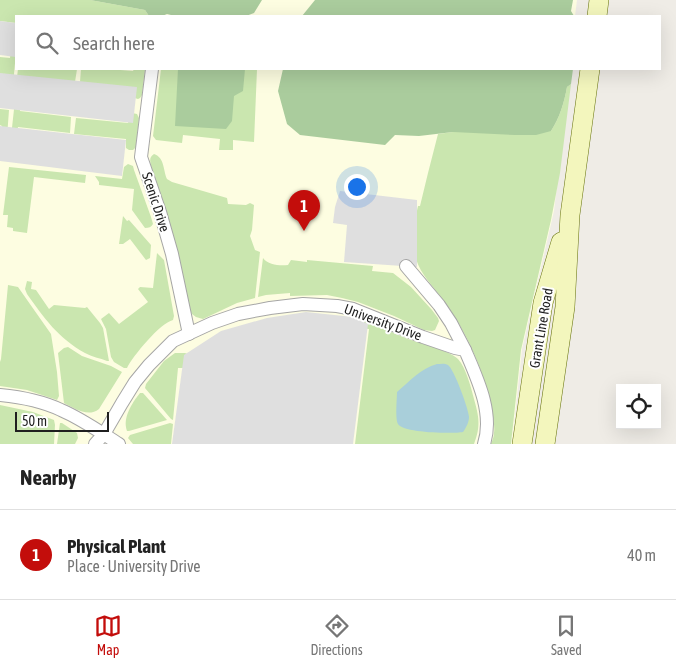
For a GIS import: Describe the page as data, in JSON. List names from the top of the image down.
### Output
{
  "streets": {
    "main road": ["Grant Line Road"],
    "street": ["Scenic Drive", "University Drive"]
  },
  "crossings": [
    ["Scenic Drive", "University Drive"]
  ],
  "scale_bar": "50 m",
  "page": {
    "search": "Search here",
    "pins": "1",
    "scale": "50 m",
    "heading": "Nearby",
    "list": [
      {
        "mark": "1",
        "name": "Physical Plant",
        "note": "Place · University Drive",
        "value": "40 m"
      }
    ],
    "nav": ["Map", "Directions", "Saved"]
  }
}
